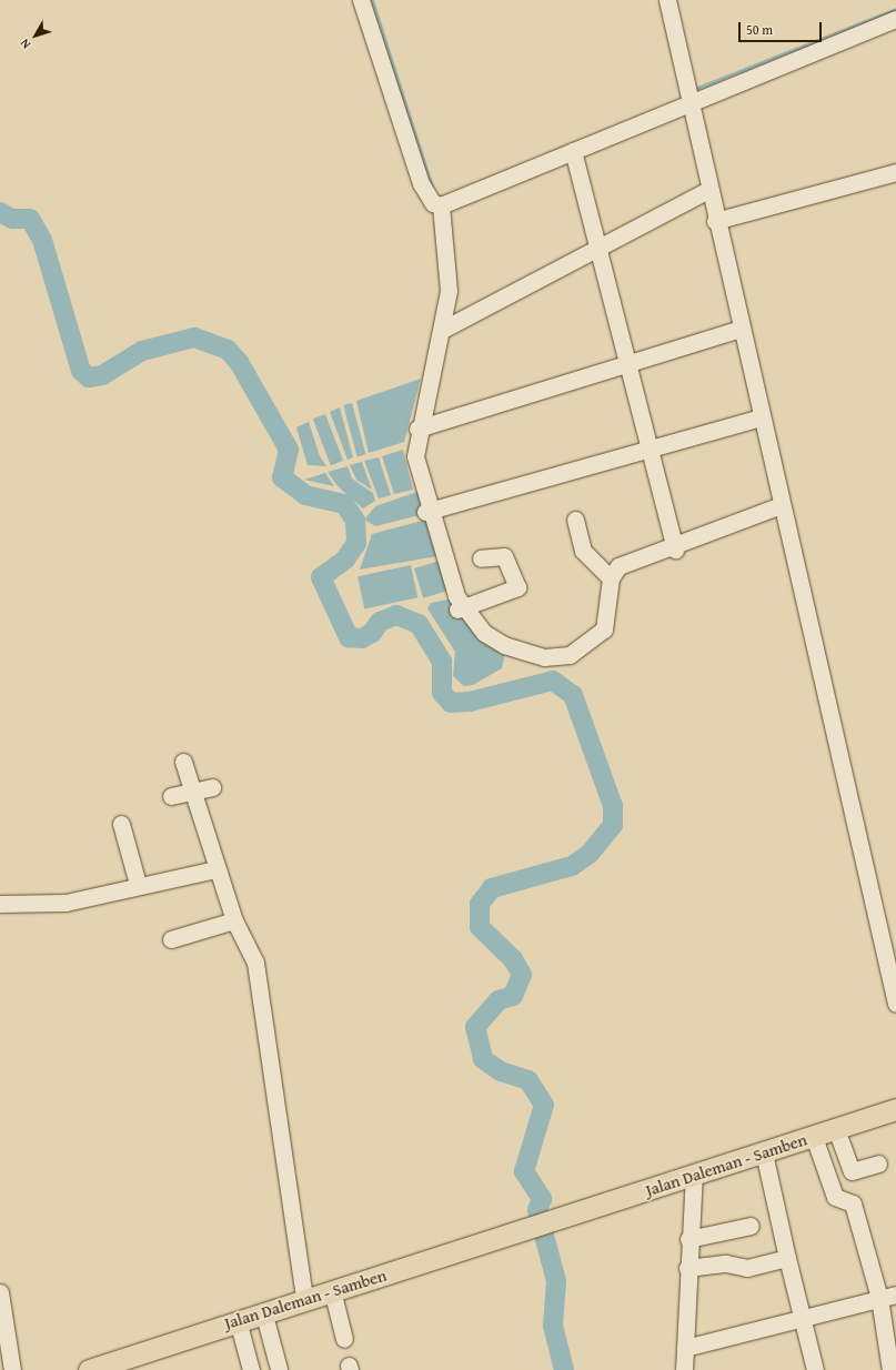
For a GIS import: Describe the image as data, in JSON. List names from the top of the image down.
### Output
{
  "streets": {
    "main road": ["Jalan Daleman - Samben"]
  },
  "scale_bar": "50 m",
  "north": "bottom left"
}
